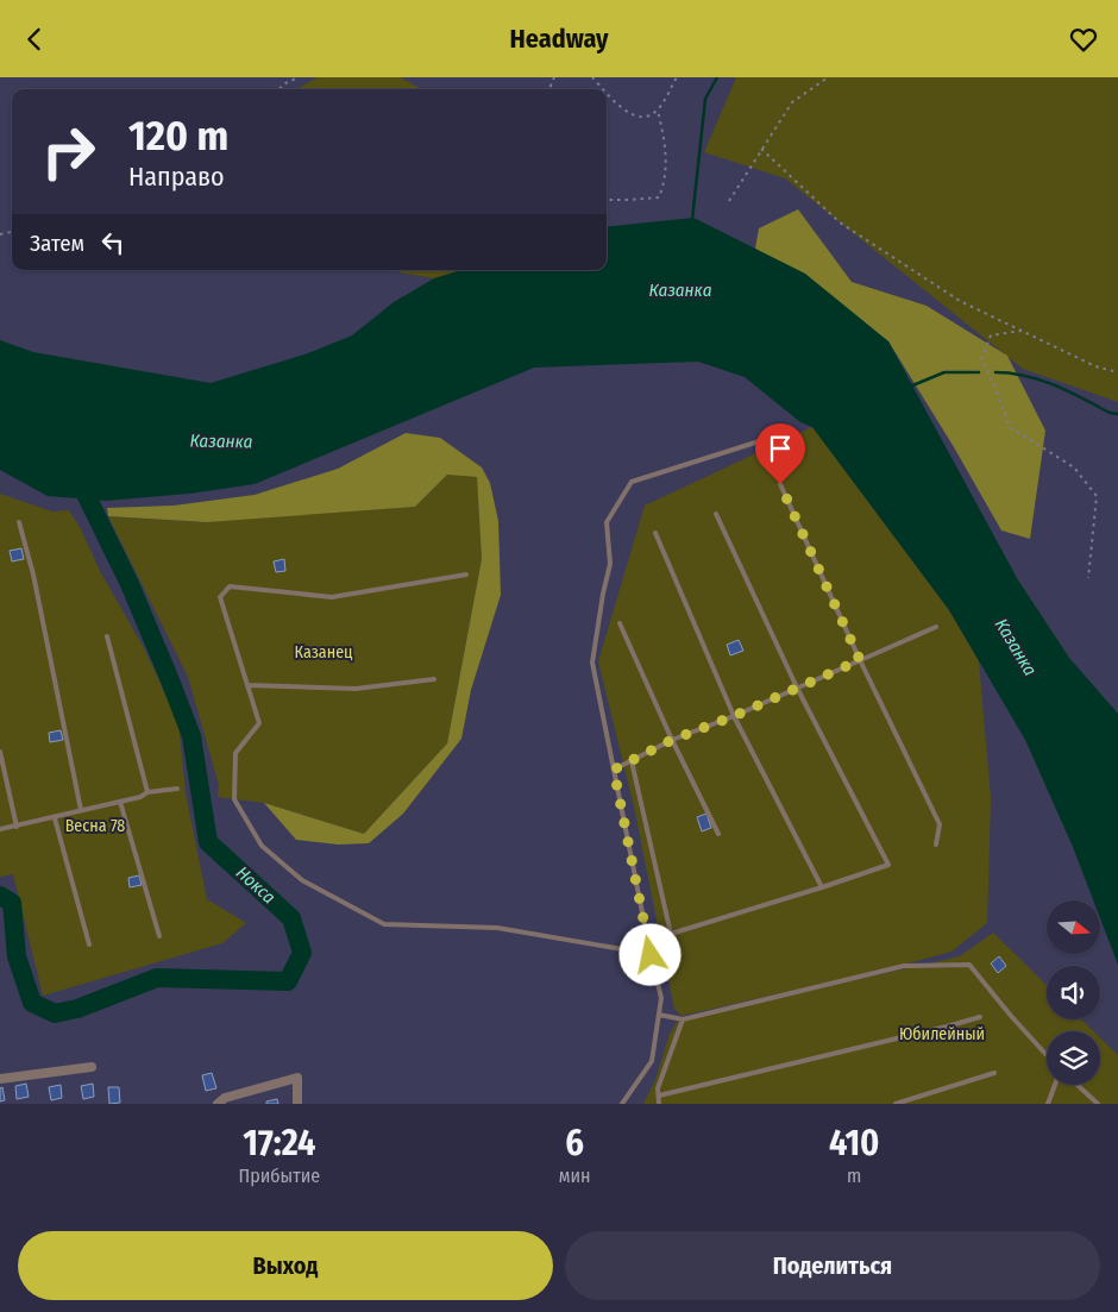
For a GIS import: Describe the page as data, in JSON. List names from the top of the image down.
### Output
{
  "water": ["Казанка", "Нокса"],
  "parks": ["Казанец", "Весна 78", "Юбилейный"],
  "north": "right",
  "page": {
    "header": "Headway",
    "turn": ["120 m", "Направо"],
    "then": "Затем",
    "eta": [
      "17:24",
      "Прибытие",
      "6",
      "мин",
      "410",
      "m"
    ],
    "buttons": ["Выход", "Поделиться"]
  }
}
